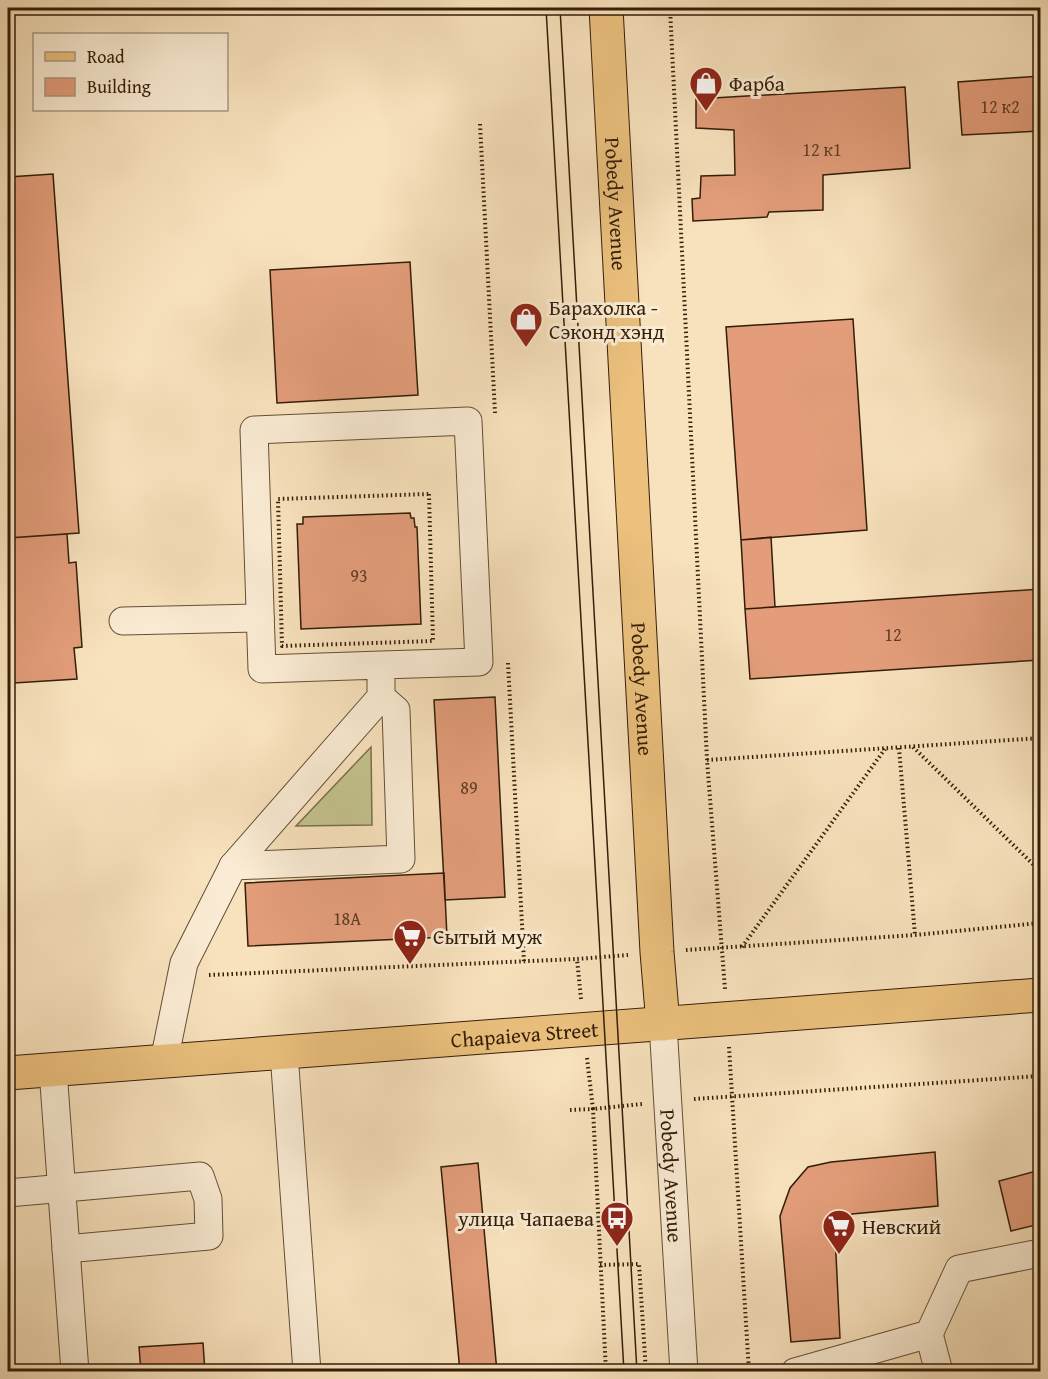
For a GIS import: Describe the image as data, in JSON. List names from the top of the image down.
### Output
{
  "streets": {
    "main road": ["Pobedy Avenue", "Chapaieva Street"]
  },
  "crossings": [
    ["Pobedy Avenue", "Chapaieva Street"]
  ],
  "places": {
    "shop": ["Фарба", "Барахолка - Сэконд хэнд"],
    "supermarket": ["Сытый муж", "Невский"],
    "bus stop": ["улица Чапаева"]
  },
  "house_numbers": [
    "12 к2",
    "12 к1",
    "93",
    "12",
    "89",
    "18А"
  ],
  "legend": ["Road", "Building"]
}
